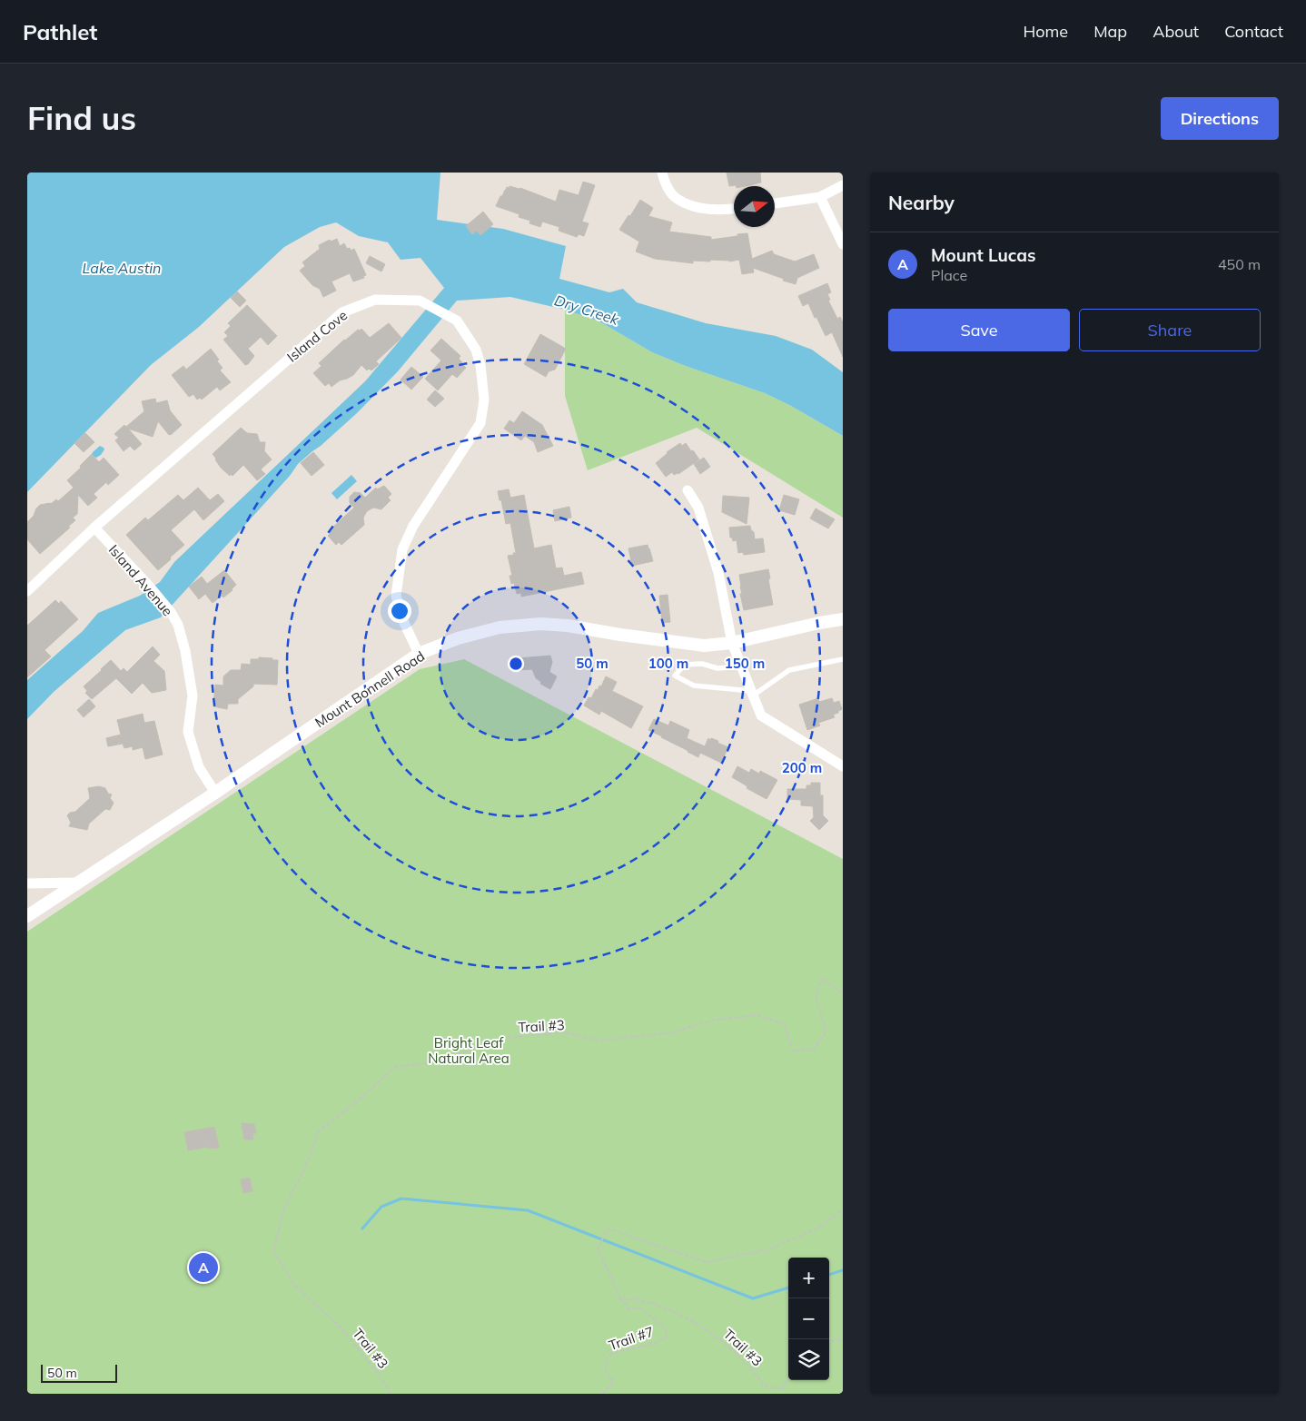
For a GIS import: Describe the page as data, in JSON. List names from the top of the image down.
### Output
{
  "streets": {
    "street": ["Island Cove", "Island Avenue", "Mount Bonnell Road"],
    "path": ["Trail #3", "Trail #7"]
  },
  "crossings": [
    ["Island Cove", "Island Avenue"],
    ["Island Cove", "Mount Bonnell Road"],
    ["Island Avenue", "Mount Bonnell Road"],
    ["Trail #3", "Trail #7"]
  ],
  "water": ["Lake Austin", "Dry Creek"],
  "parks": ["Bright Leaf Natural Area"],
  "scale_bar": "50 m",
  "north": "right",
  "page": {
    "header": "Pathlet",
    "nav": [
      "Home",
      "Map",
      "About",
      "Contact"
    ],
    "buttons": [
      "Directions",
      ["Save", "Share"]
    ],
    "title": "Find us",
    "heading": "Nearby",
    "list": [
      {
        "mark": "A",
        "name": "Mount Lucas",
        "note": "Place",
        "value": "450 m"
      }
    ],
    "pins": "A",
    "map_buttons": ["+", "−"],
    "scale": "50 m"
  },
  "rings": [
    "50 m",
    "100 m",
    "150 m",
    "200 m"
  ]
}
